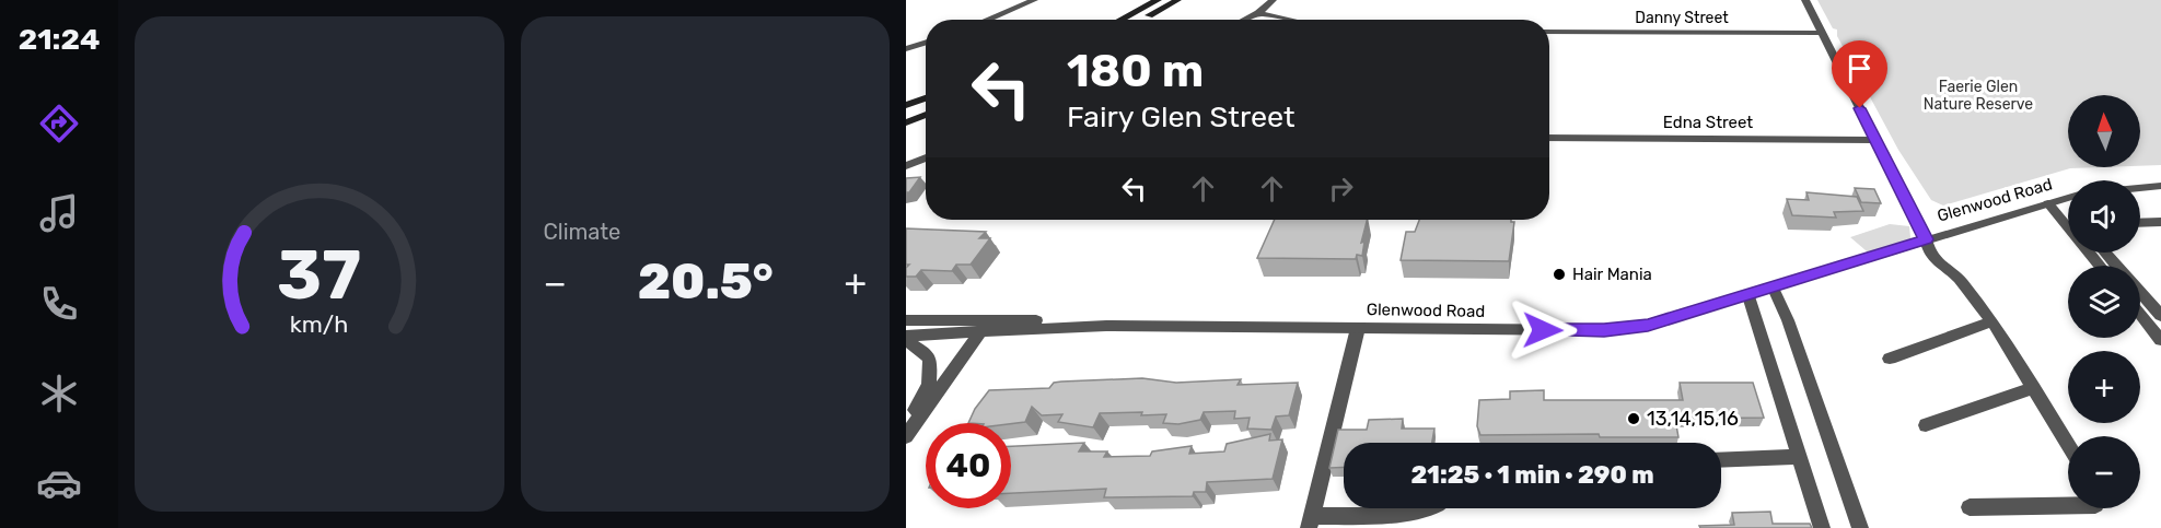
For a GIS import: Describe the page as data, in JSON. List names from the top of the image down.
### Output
{
  "streets": {
    "street": ["Danny Street", "Edna Street", "Glenwood Road"]
  },
  "parks": ["Faerie Glen Nature Reserve"],
  "places": ["Hair Mania", "13,14,15,16"],
  "north": "top",
  "page": {
    "tabs": "21:24",
    "tile": "Climate",
    "turn": ["180 m", "Fairy Glen Street"],
    "map_buttons": ["+", "−"],
    "heat": ["−", "20.5°", "+"],
    "limit": "40",
    "trip": "21:25 · 1 min · 290 m",
    "gauge": ["37", "km/h"]
  }
}
